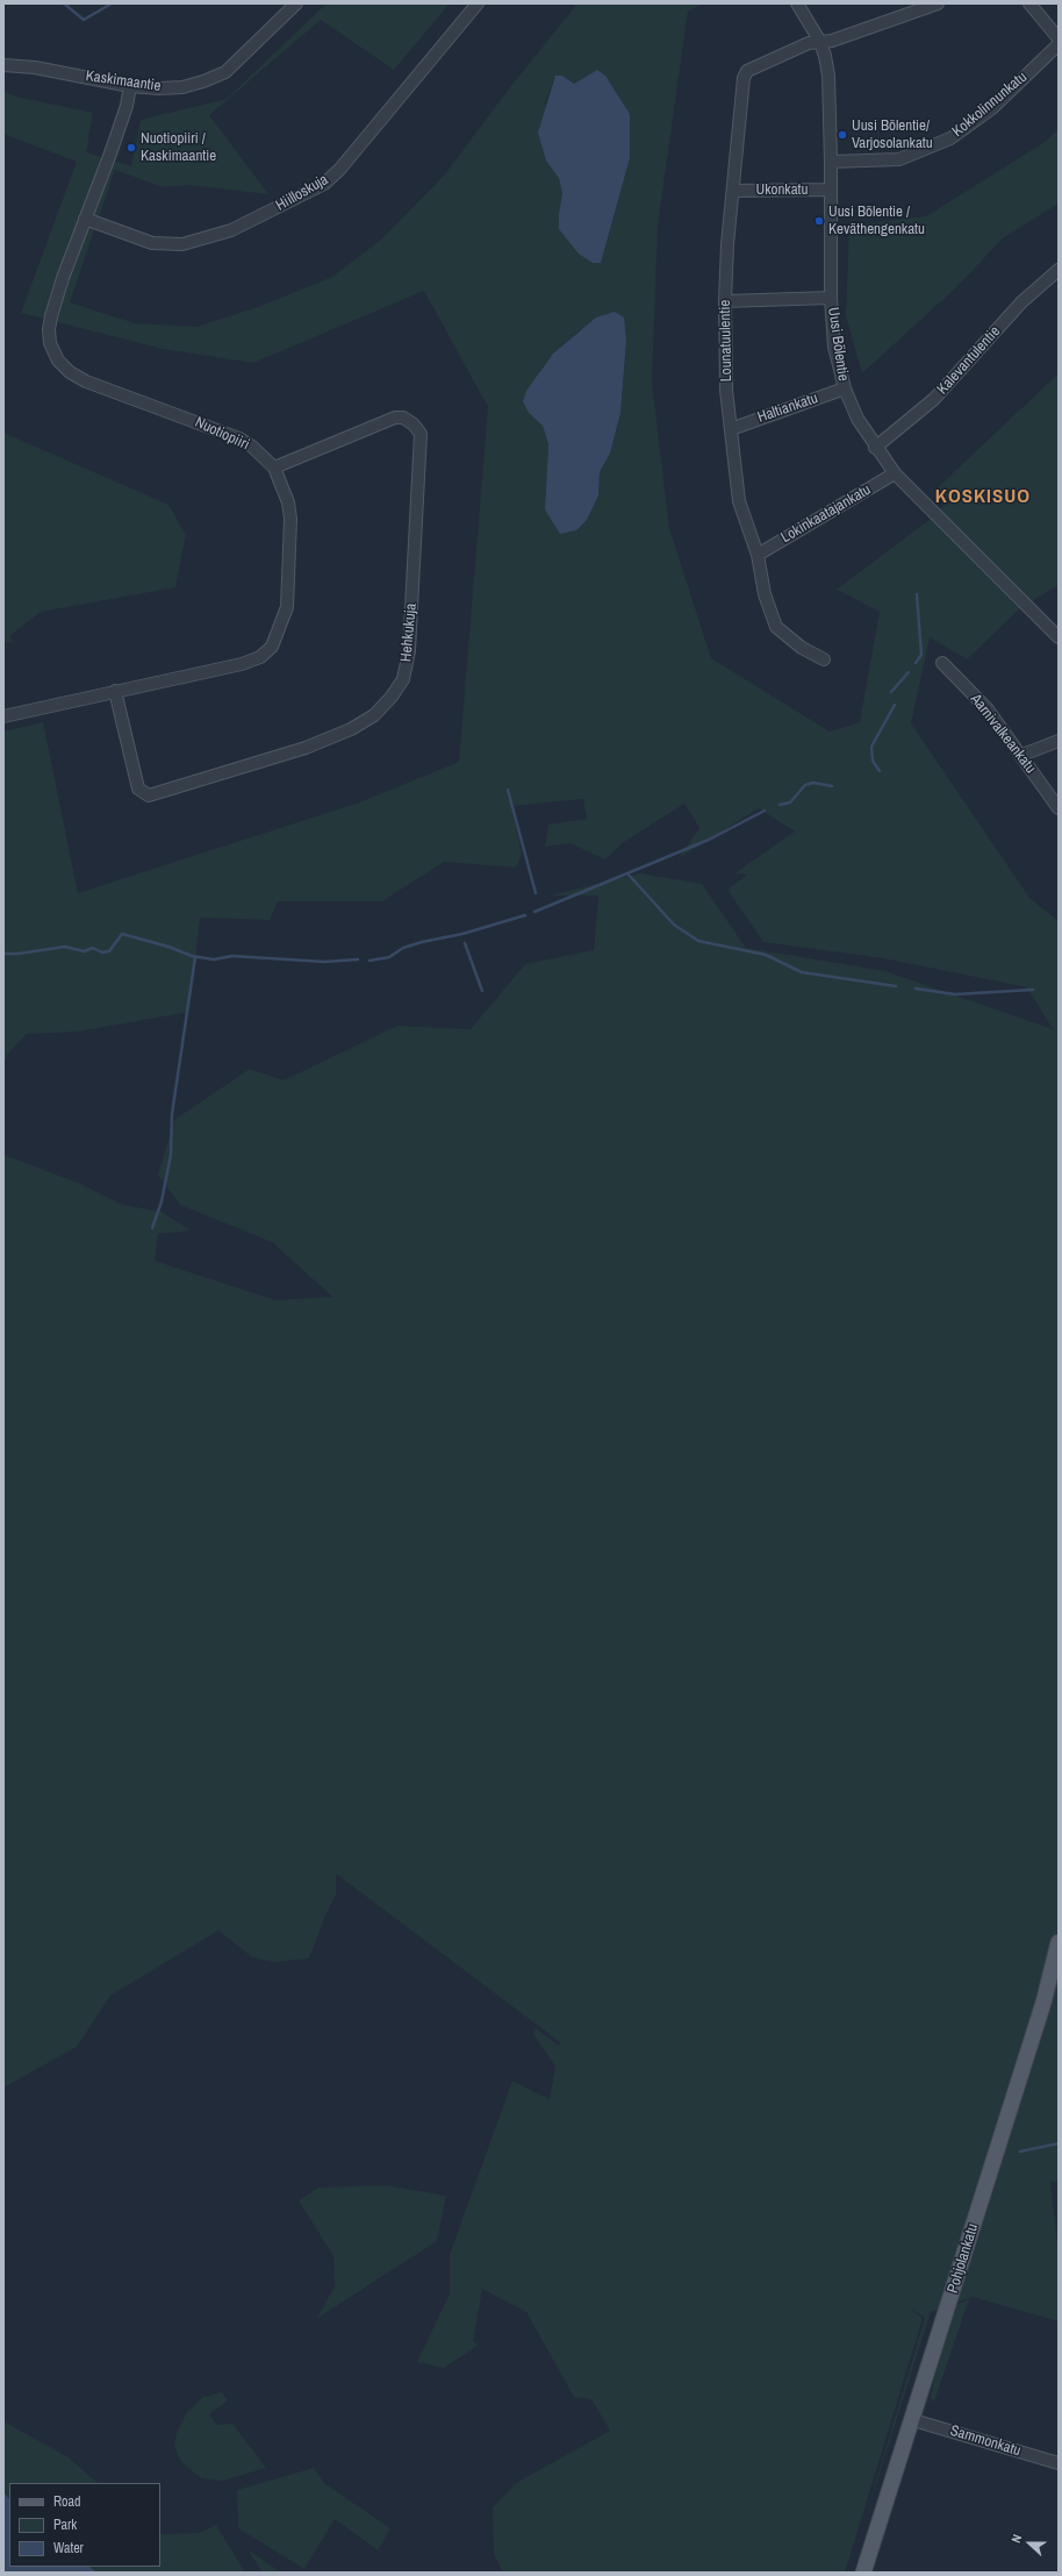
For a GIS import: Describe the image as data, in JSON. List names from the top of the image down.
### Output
{
  "streets": {
    "main road": ["Pohjolankatu"],
    "street": [
      "Kaskimaantie",
      "Kokkolinnunkatu",
      "Ukonkatu",
      "Hiilloskuja",
      "Lounatuulentie",
      "Uusi Bölentie",
      "Kalevantulentie",
      "Haltiankatu",
      "Nuotiopiiri",
      "Lokinkaatajankatu",
      "Hehkukuja",
      "Aarnivalkeankatu",
      "Sammonkatu"
    ]
  },
  "crossings": [
    ["Kaskimaantie", "Nuotiopiiri"],
    ["Kokkolinnunkatu", "Uusi Bölentie"],
    ["Ukonkatu", "Lounatuulentie"],
    ["Ukonkatu", "Uusi Bölentie"],
    ["Hiilloskuja", "Nuotiopiiri"],
    ["Lounatuulentie", "Uusi Bölentie"],
    ["Lounatuulentie", "Haltiankatu"],
    ["Lounatuulentie", "Lokinkaatajankatu"],
    ["Uusi Bölentie", "Kalevantulentie"],
    ["Uusi Bölentie", "Haltiankatu"],
    ["Uusi Bölentie", "Lokinkaatajankatu"],
    ["Nuotiopiiri", "Hehkukuja"],
    ["Pohjolankatu", "Sammonkatu"]
  ],
  "districts": ["KOSKISUO"],
  "places": ["Uusi Bölentie/ Varjosolankatu", "Nuotiopiiri / Kaskimaantie", "Uusi Bölentie / Keväthengenkatu"],
  "legend": ["Road", "Park", "Water"],
  "north": "left"
}
